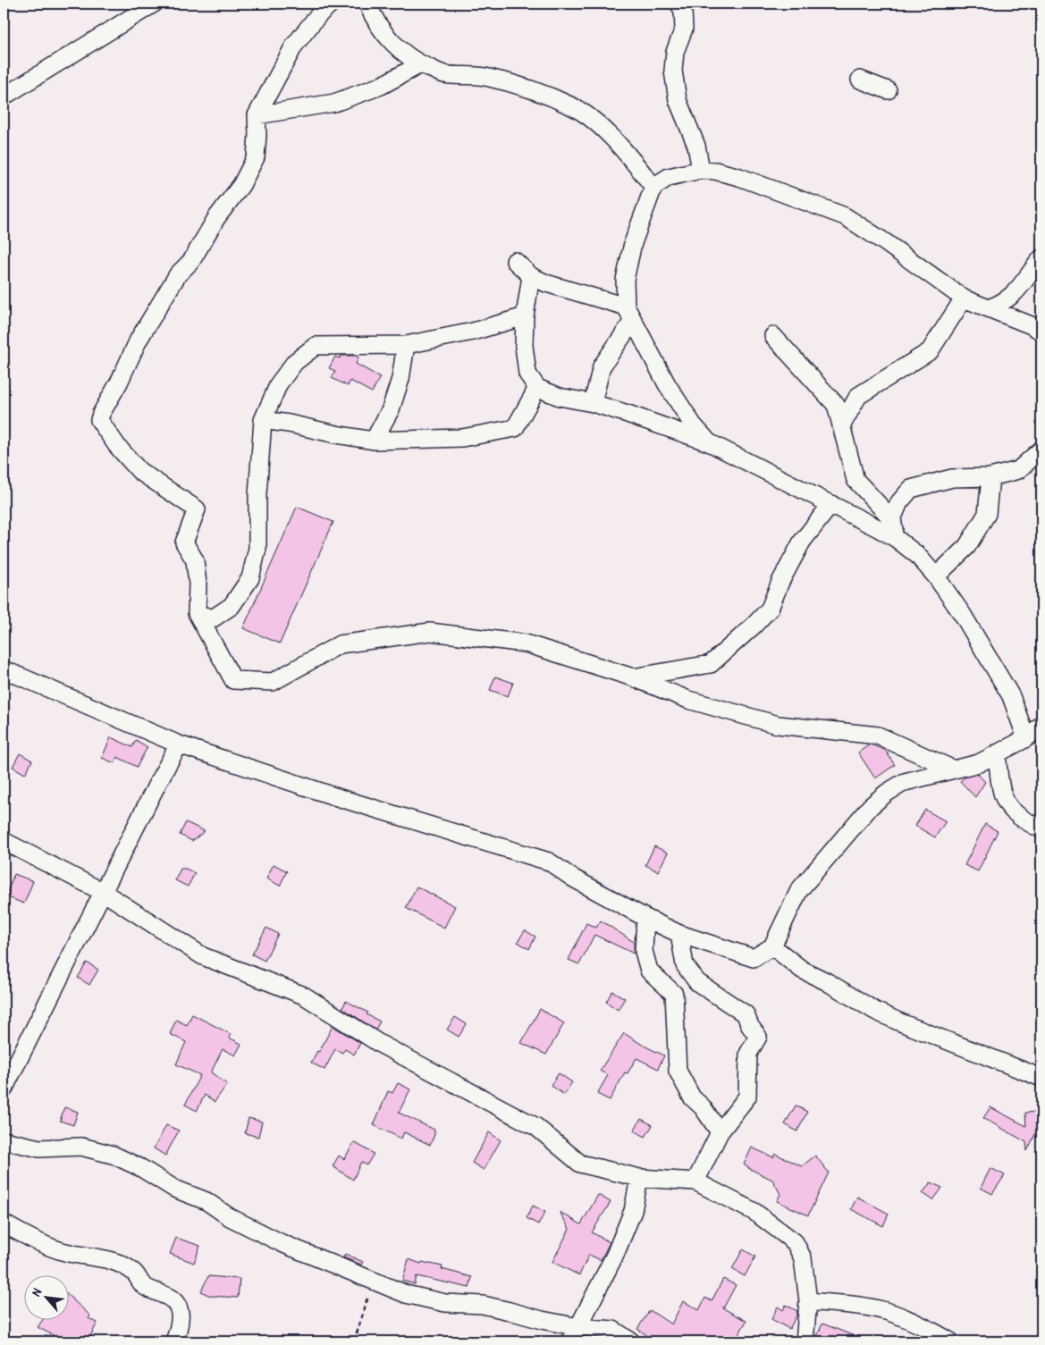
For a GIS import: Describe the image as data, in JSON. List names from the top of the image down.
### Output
{
  "north": "top left"
}
